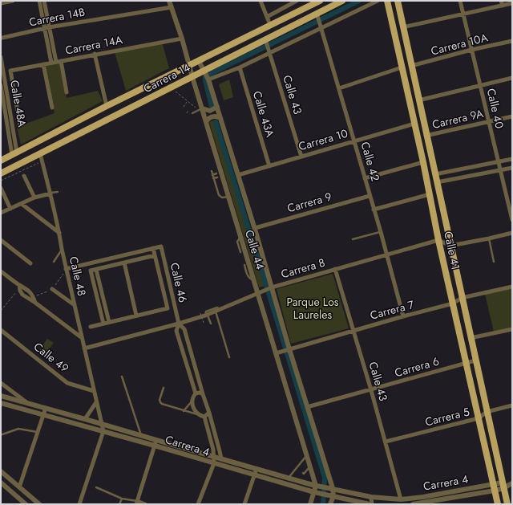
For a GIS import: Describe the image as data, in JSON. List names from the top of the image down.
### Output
{
  "streets": {
    "main road": ["Carrera 14", "Calle 41"],
    "street": [
      "Carrera 14B",
      "Carrera 10A",
      "Carrera 14A",
      "Calle 43",
      "Calle 48A",
      "Calle 40",
      "Calle 43A",
      "Carrera 9A",
      "Carrera 10",
      "Calle 42",
      "Carrera 9",
      "Calle 44",
      "Carrera 8",
      "Calle 48",
      "Calle 46",
      "Carrera 7",
      "Calle 49",
      "Carrera 6",
      "Carrera 5",
      "Carrera 4"
    ]
  },
  "crossings": [
    ["Carrera 14B", "Calle 44"],
    ["Carrera 10A", "Calle 40"],
    ["Carrera 10A", "Calle 41"],
    ["Carrera 14A", "Calle 48A"],
    ["Carrera 14A", "Calle 44"],
    ["Carrera 14", "Calle 43"],
    ["Carrera 14", "Calle 48A"],
    ["Carrera 14", "Calle 42"],
    ["Carrera 14", "Calle 44"],
    ["Carrera 14", "Calle 48"],
    ["Calle 43", "Carrera 10"],
    ["Calle 43", "Carrera 8"],
    ["Calle 43", "Carrera 7"],
    ["Calle 43", "Carrera 6"],
    ["Calle 43", "Carrera 5"],
    ["Calle 43", "Carrera 4"],
    ["Calle 40", "Carrera 9A"],
    ["Calle 43A", "Carrera 10"],
    ["Carrera 9A", "Calle 41"],
    ["Carrera 10", "Calle 42"],
    ["Carrera 10", "Calle 44"],
    ["Carrera 10", "Calle 41"],
    ["Calle 42", "Carrera 9"],
    ["Calle 42", "Carrera 8"],
    ["Calle 42", "Carrera 7"],
    ["Carrera 9", "Calle 44"],
    ["Calle 44", "Carrera 8"],
    ["Calle 44", "Carrera 7"],
    ["Calle 44", "Carrera 6"],
    ["Calle 44", "Carrera 4"],
    ["Calle 41", "Carrera 8"],
    ["Calle 41", "Carrera 7"],
    ["Calle 41", "Carrera 6"],
    ["Calle 41", "Carrera 5"],
    ["Calle 41", "Carrera 4"],
    ["Carrera 8", "Calle 48"],
    ["Carrera 8", "Calle 46"],
    ["Calle 48", "Calle 49"],
    ["Calle 48", "Carrera 4"]
  ],
  "parks": ["Parque Los Laureles"]
}
